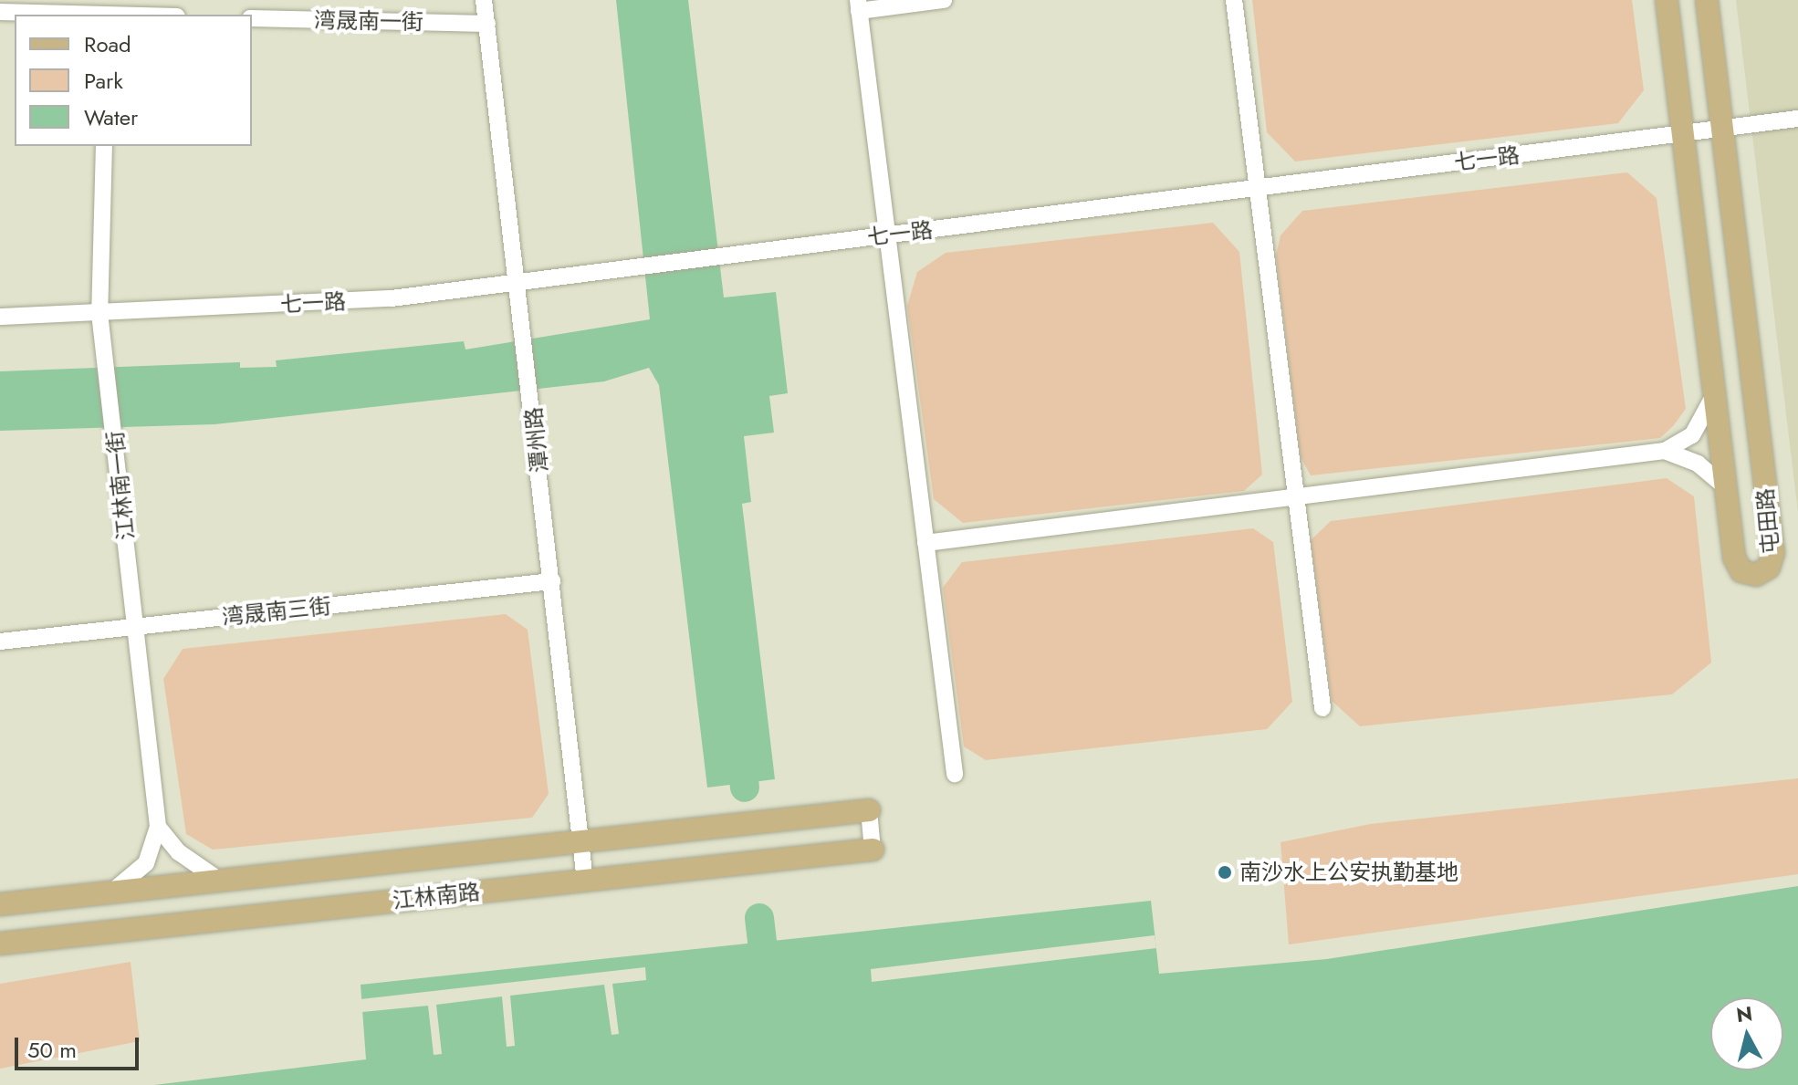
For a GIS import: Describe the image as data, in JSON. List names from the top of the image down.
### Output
{
  "streets": {
    "main road": ["屯田路", "江林南路"],
    "street": [
      "湾晟南一街",
      "七一路",
      "潭州路",
      "江林南一街",
      "湾晟南三街"
    ]
  },
  "crossings": [
    ["湾晟南一街", "潭州路"],
    ["七一路", "潭州路"],
    ["七一路", "江林南一街"],
    ["七一路", "屯田路"],
    ["潭州路", "湾晟南三街"],
    ["潭州路", "江林南路"],
    ["江林南一街", "湾晟南三街"]
  ],
  "places": ["南沙水上公安执勤基地"],
  "legend": ["Road", "Park", "Water"],
  "scale_bar": "50 m",
  "north": "top"
}
